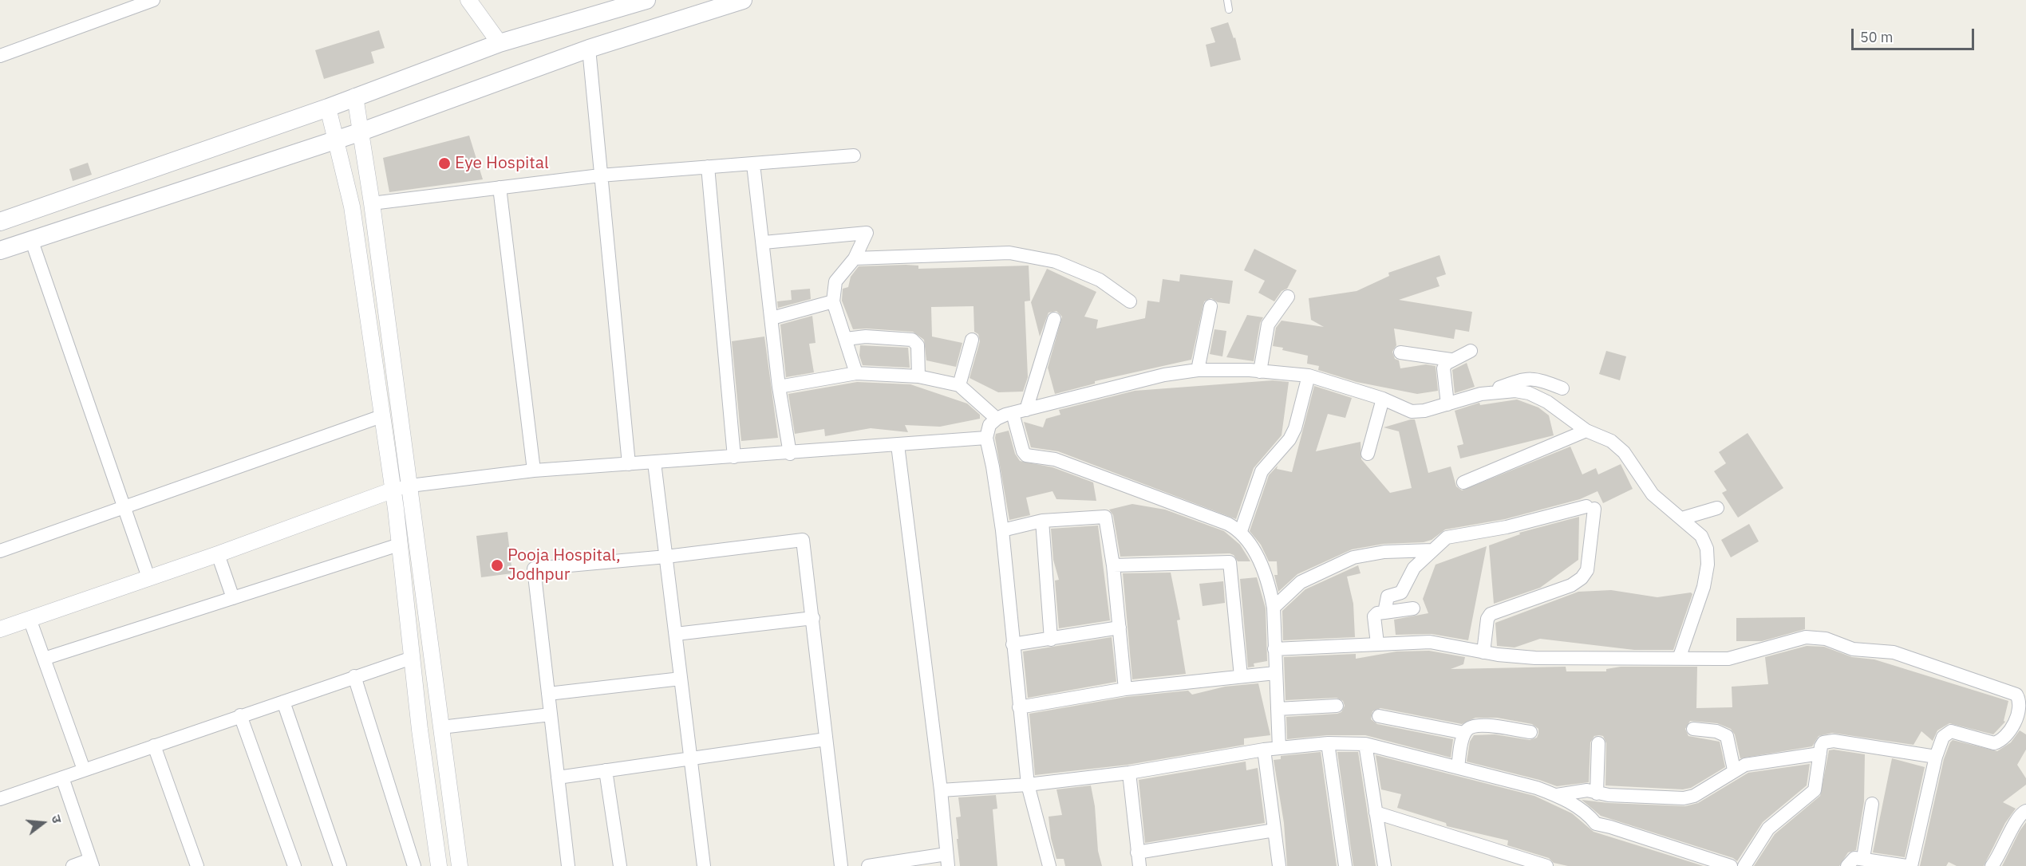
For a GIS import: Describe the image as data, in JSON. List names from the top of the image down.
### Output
{
  "places": ["Eye Hospital", "Pooja Hospital, Jodhpur"],
  "scale_bar": "50 m",
  "north": "right"
}
